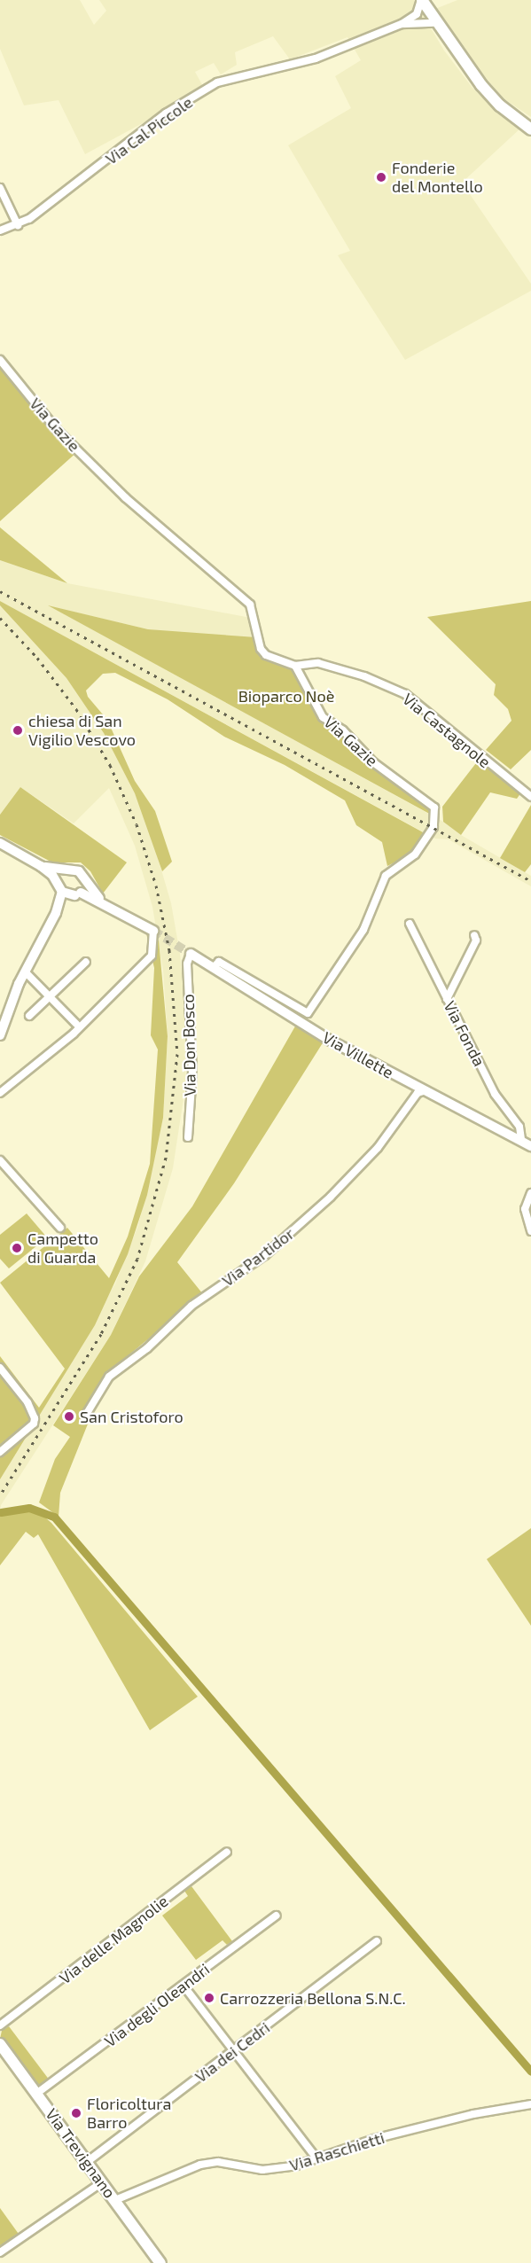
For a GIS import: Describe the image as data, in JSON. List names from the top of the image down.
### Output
{
  "streets": {
    "main road": ["Via Trevignano"],
    "street": [
      "Via Cal Piccole",
      "Via Gazie",
      "Via Castagnole",
      "Via Fonda",
      "Via Don Bosco",
      "Via Villette",
      "Via Partidor",
      "Via delle Magnolie",
      "Via degli Oleandri",
      "Via dei Cedri",
      "Via Raschietti"
    ]
  },
  "crossings": [
    ["Via Gazie", "Via Castagnole"],
    ["Via Gazie", "Via Villette"],
    ["Via Fonda", "Via Villette"],
    ["Via Don Bosco", "Via Villette"],
    ["Via Villette", "Via Partidor"],
    ["Via degli Oleandri", "Via Trevignano"],
    ["Via dei Cedri", "Via Trevignano"],
    ["Via Raschietti", "Via Trevignano"]
  ],
  "parks": ["Bioparco Noè"],
  "places": [
    "Fonderie del Montello",
    "chiesa di San Vigilio Vescovo",
    "Campetto di Guarda",
    "San Cristoforo",
    "Carrozzeria Bellona S.N.C.",
    "Floricoltura Barro"
  ]
}
